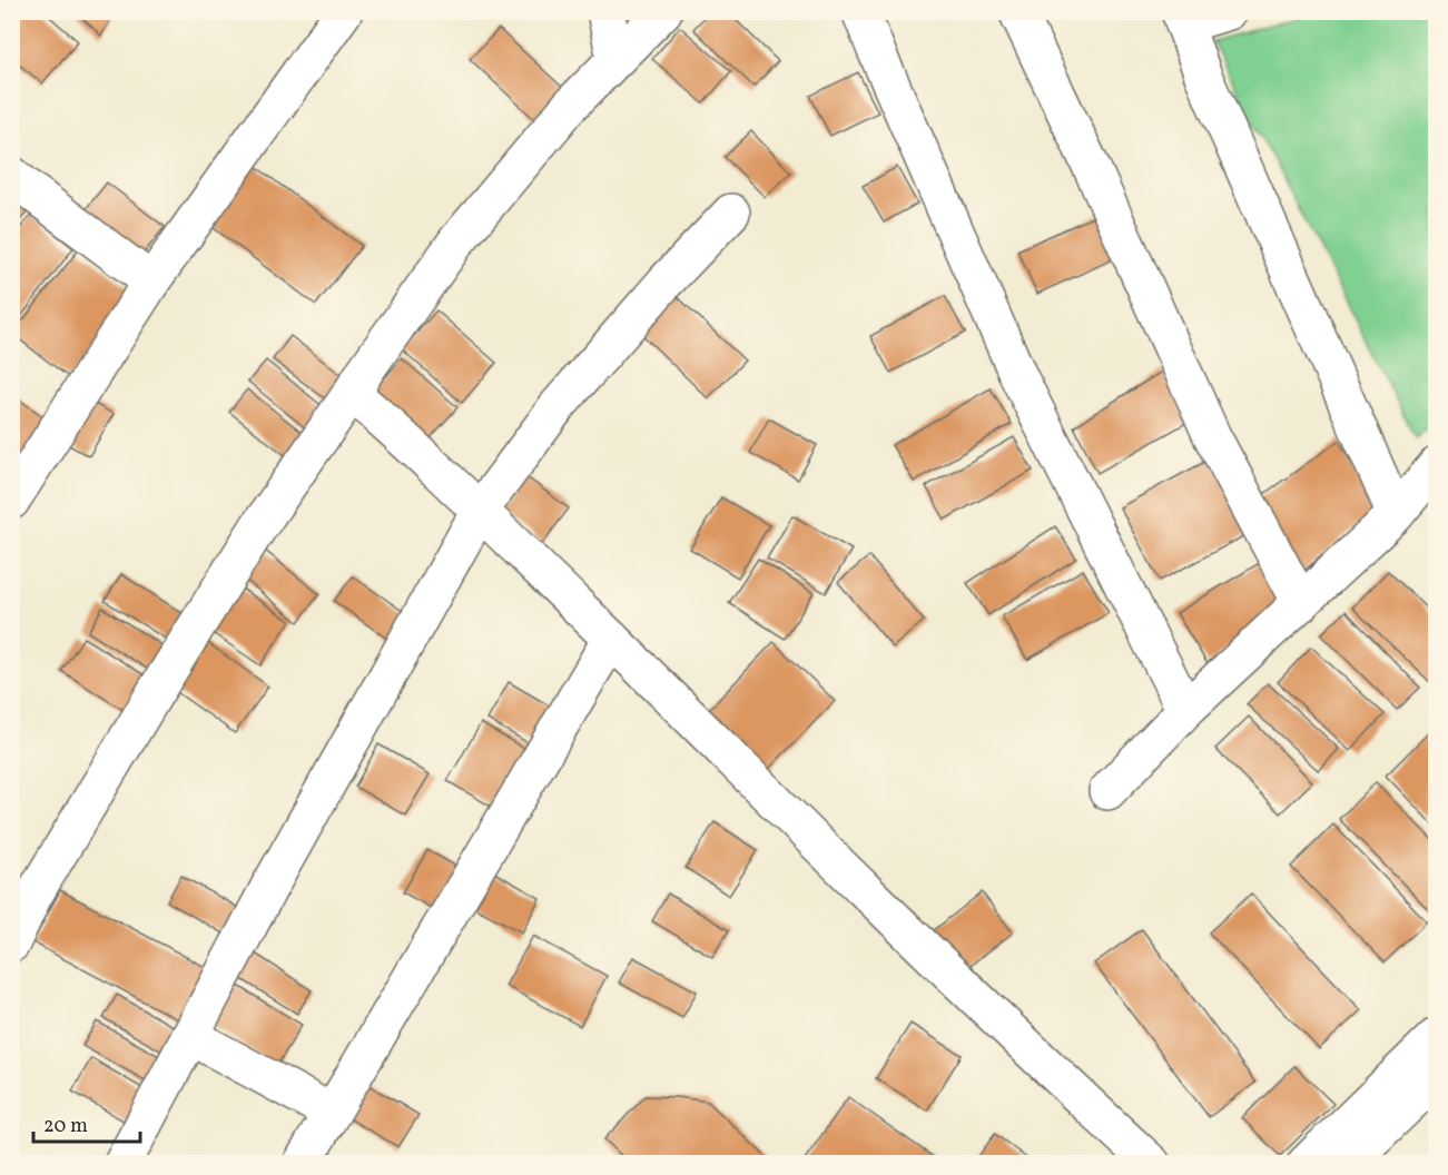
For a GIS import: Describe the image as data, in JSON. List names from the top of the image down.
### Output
{
  "scale_bar": "20 m"
}
